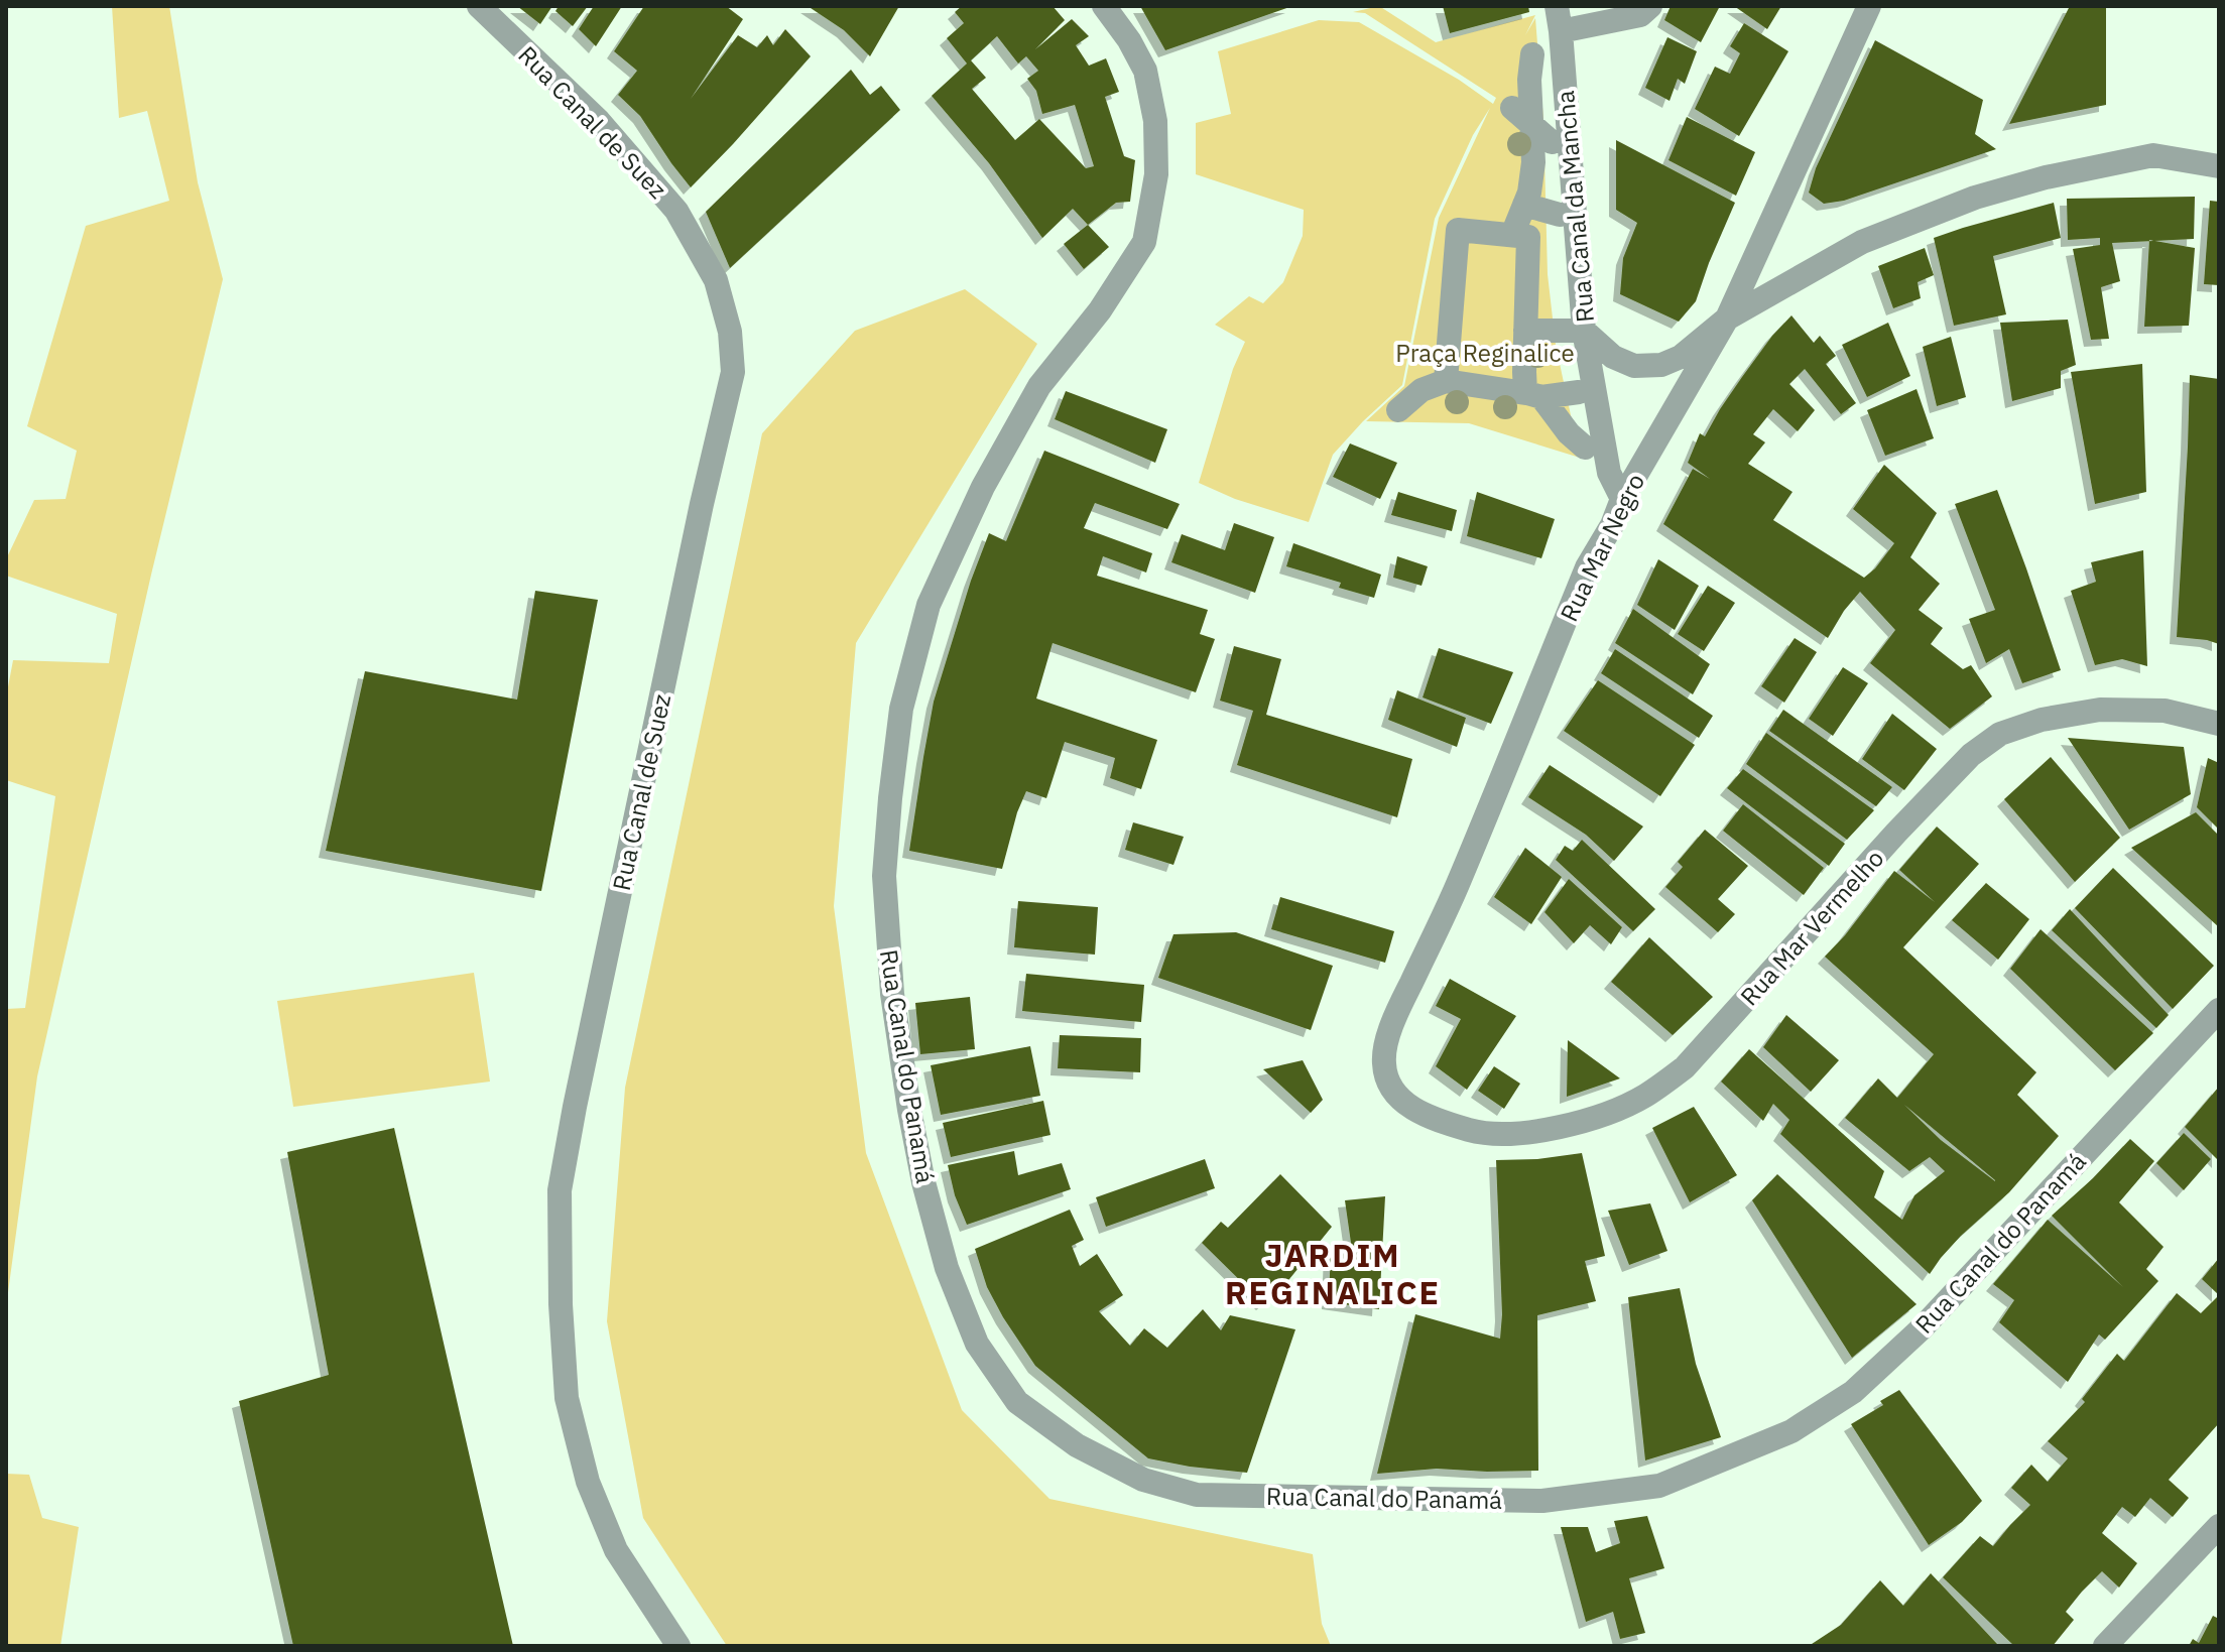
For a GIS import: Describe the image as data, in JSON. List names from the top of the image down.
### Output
{
  "streets": {
    "street": [
      "Rua Canal de Suez",
      "Rua Canal da Mancha",
      "Rua Mar Negro",
      "Rua Mar Vermelho",
      "Rua Canal do Panamá"
    ]
  },
  "crossings": [
    ["Rua Canal da Mancha", "Rua Mar Negro"],
    ["Rua Mar Negro", "Rua Mar Vermelho"]
  ],
  "districts": ["JARDIM REGINALICE"],
  "parks": ["Praça Reginalice"]
}
